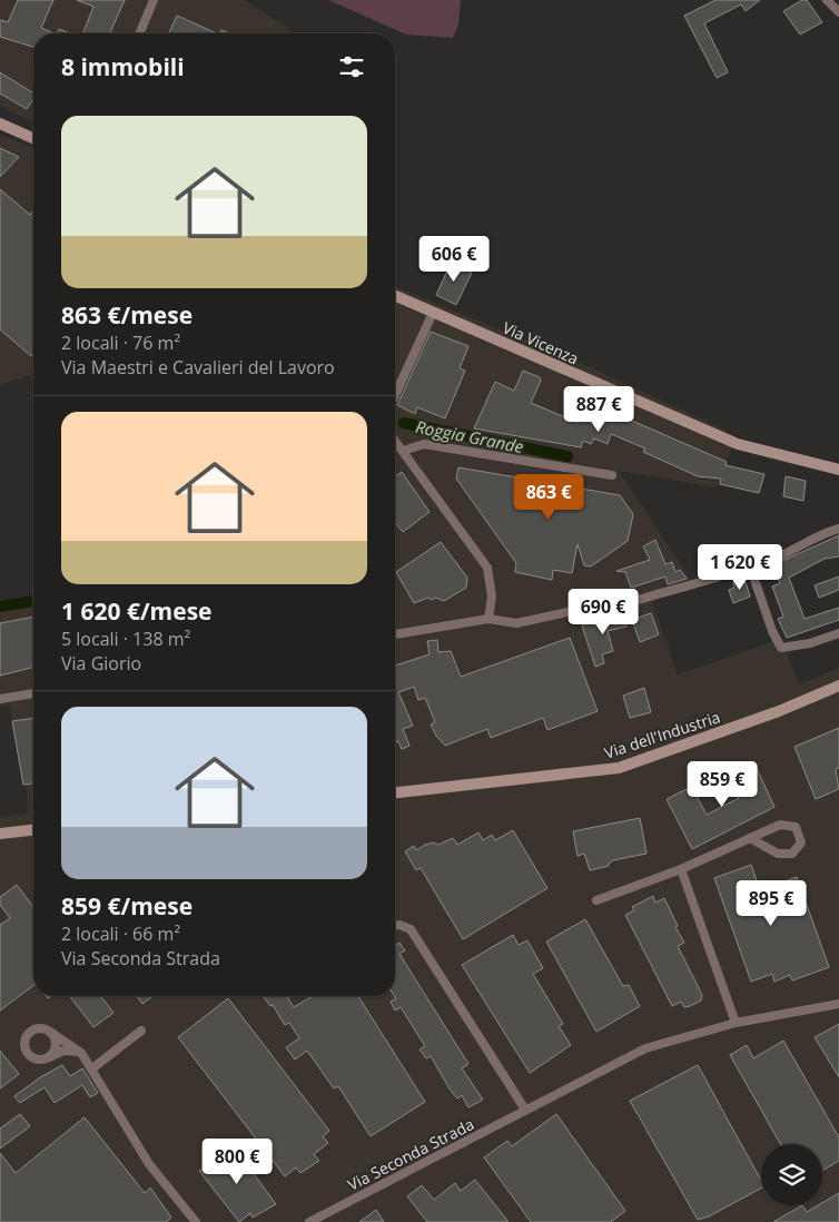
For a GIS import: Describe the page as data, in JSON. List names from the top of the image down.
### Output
{
  "streets": {
    "street": ["Via Vicenza", "Via dell'Industria", "Via Seconda Strada"]
  },
  "water": ["Roggia Grande"],
  "page": {
    "heading": "8 immobili",
    "list": [
      {
        "name": "863 €/mese",
        "note": "2 locali · 76 m² · Via Maestri e Cavalieri del Lavoro"
      },
      {
        "name": "1 620 €/mese",
        "note": "5 locali · 138 m² · Via Giorio"
      },
      {
        "name": "859 €/mese",
        "note": "2 locali · 66 m² · Via Seconda Strada"
      }
    ],
    "price": [
      "606 €",
      "887 €",
      "863 €",
      "1 620 €",
      "690 €",
      "859 €",
      "895 €",
      "800 €"
    ]
  }
}
